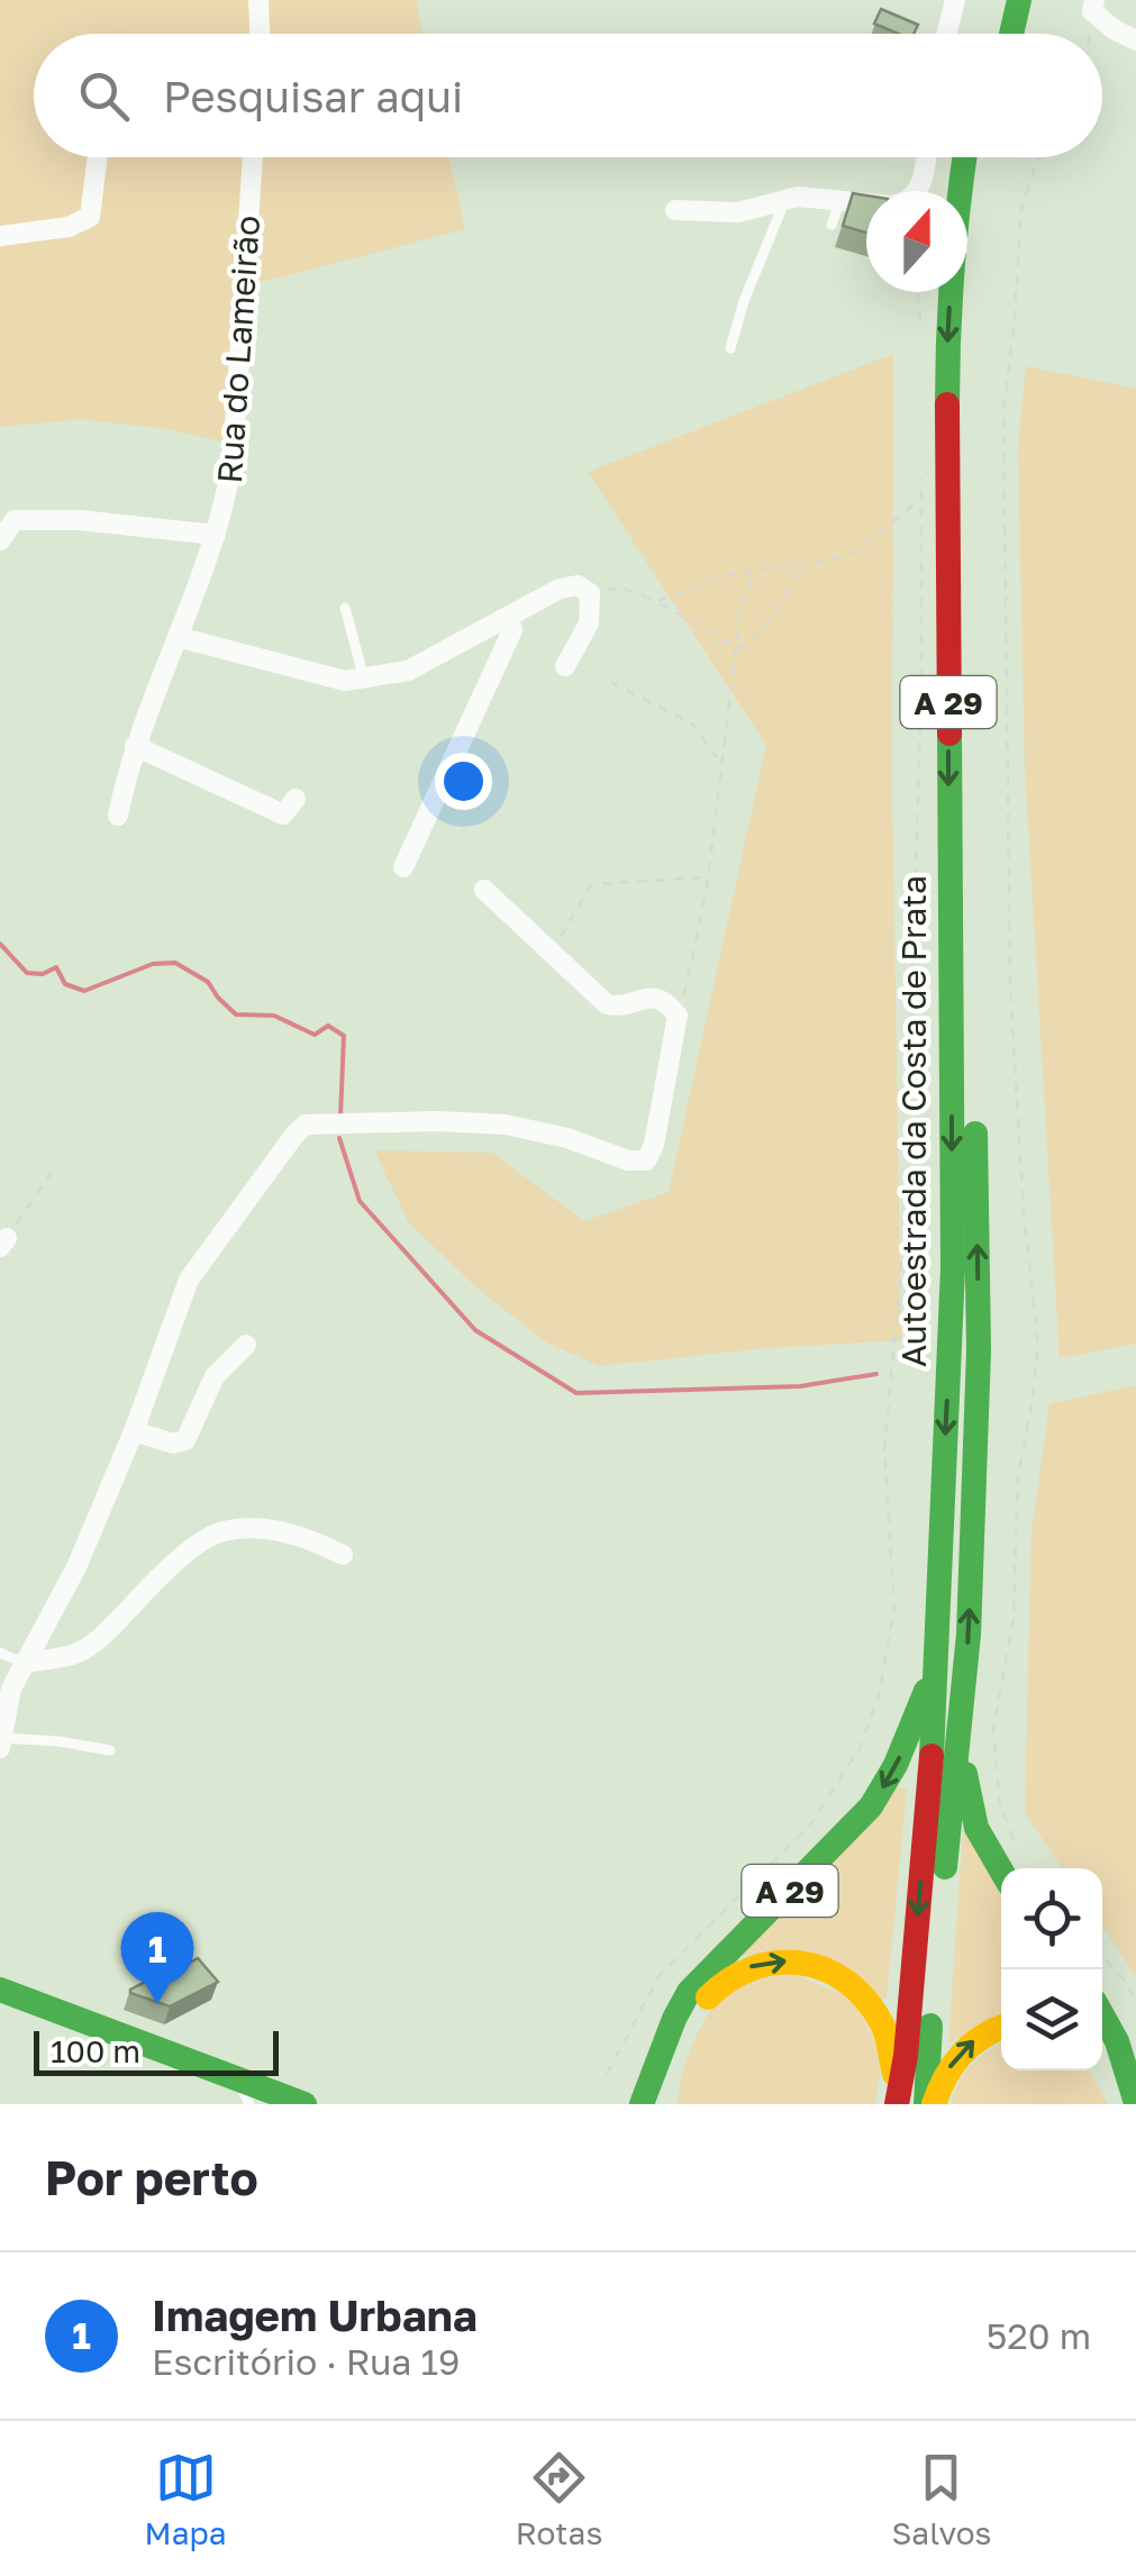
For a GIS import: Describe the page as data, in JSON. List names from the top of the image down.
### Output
{
  "streets": {
    "main road": ["A 29", "Autoestrada da Costa de Prata"],
    "street": ["Rua do Lameirão"]
  },
  "crossings": [
    ["A 29", "Autoestrada da Costa de Prata"]
  ],
  "scale_bar": "100 m",
  "north": "top",
  "page": {
    "search": "Pesquisar aqui",
    "pins": "1",
    "scale": "100 m",
    "heading": "Por perto",
    "list": [
      {
        "mark": "1",
        "name": "Imagem Urbana",
        "note": "Escritório · Rua 19",
        "value": "520 m"
      }
    ],
    "nav": ["Mapa", "Rotas", "Salvos"]
  }
}
